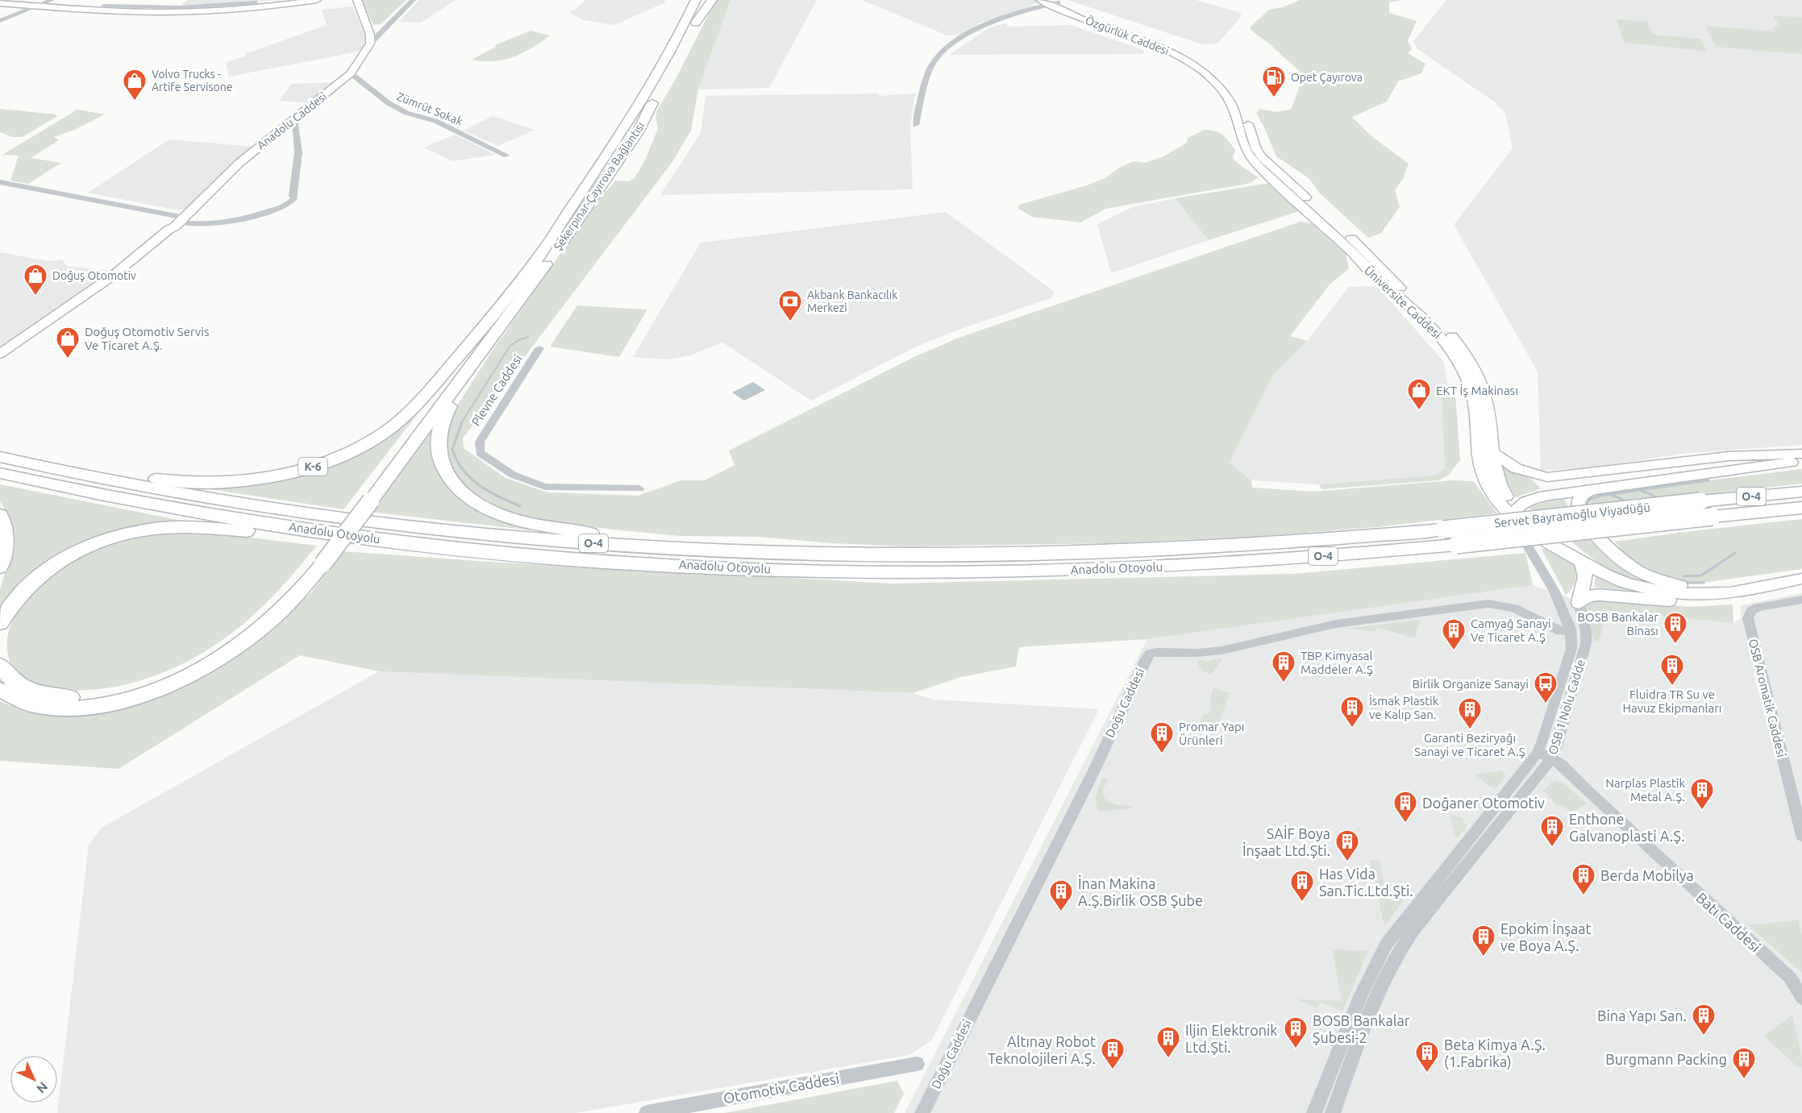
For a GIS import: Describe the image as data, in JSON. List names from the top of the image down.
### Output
{
  "streets": {
    "highway": [
      "Şekerpınar-Çayırova Bağlantısı",
      "K-6",
      "O-4",
      "Servet Bayramoğlu Viyadüğü",
      "Anadolu Otoyolu"
    ],
    "main road": [
      "Özgürlük Caddesi",
      "Anadolu Caddesi",
      "Üniversite Caddesi",
      "OSB 1 Nolu Cadde"
    ],
    "street": [
      "Zümrüt Sokak",
      "Plevne Caddesi",
      "OSB Aromatik Caddesi",
      "Doğu Caddesi",
      "Batı Caddesi",
      "Otomotiv Caddesi"
    ]
  },
  "crossings": [
    ["Özgürlük Caddesi", "Üniversite Caddesi"],
    ["Zümrüt Sokak", "Anadolu Caddesi"],
    ["Şekerpınar-Çayırova Bağlantısı", "K-6"],
    ["Üniversite Caddesi", "OSB 1 Nolu Cadde"],
    ["K-6", "Anadolu Otoyolu"],
    ["Servet Bayramoğlu Viyadüğü", "Anadolu Otoyolu"],
    ["Doğu Caddesi", "OSB 1 Nolu Cadde"],
    ["OSB 1 Nolu Cadde", "Batı Caddesi"]
  ],
  "places": {
    "fuel station": ["Opet Çayırova"],
    "shop": [
      "Volvo Trucks - Artife Servisone",
      "Doğuş Otomotiv",
      "Doğuş Otomotiv Servis Ve Ticaret A.Ş.",
      "EKT İş Makinası"
    ],
    "bank": ["Akbank Bankacılık Merkezi"],
    "building": [
      "BOSB Bankalar Binası",
      "Camyağ Sanayi Ve Ticaret A.Ş",
      "TBP Kimyasal Maddeler A.Ş",
      "Fluidra TR Su ve Havuz Ekipmanları",
      "İsmak Plastik ve Kalıp San.",
      "Garanti Beziryağı Sanayi ve Ticaret A.Ş",
      "Promar Yapı Ürünleri",
      "Narplas Plastik Metal A.Ş.",
      "Doğaner Otomotiv",
      "Enthone Galvanoplasti A.Ş.",
      "SAİF Boya İnşaat Ltd.Şti.",
      "Berda Mobilya",
      "Has Vida San.Tic.Ltd.Şti.",
      "İnan Makina A.Ş.Birlik OSB Şube",
      "Epokim İnşaat ve Boya A.Ş.",
      "Bina Yapı San.",
      "BOSB Bankalar Şubesi-2",
      "Iljin Elektronik Ltd.Şti.",
      "Altınay Robot Teknolojileri A.Ş.",
      "Beta Kimya A.Ş. (1.Fabrika)",
      "Burgmann Packing"
    ],
    "bus stop": ["Birlik Organize Sanayi"]
  },
  "north": "bottom right"
}
